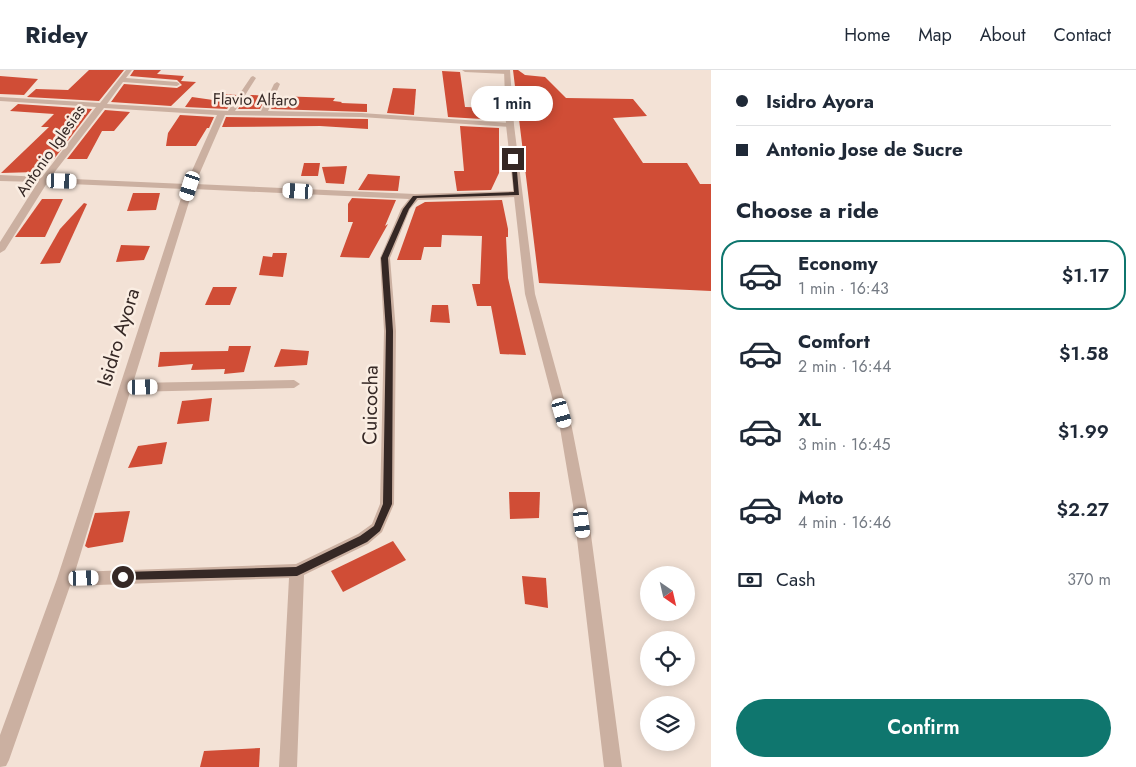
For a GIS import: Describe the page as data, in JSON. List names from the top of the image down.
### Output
{
  "streets": {
    "street": [
      "Flavio Alfaro",
      "Antonio Iglesias",
      "Isidro Ayora",
      "Cuicocha"
    ]
  },
  "crossings": [
    ["Flavio Alfaro", "Antonio Iglesias"],
    ["Flavio Alfaro", "Isidro Ayora"]
  ],
  "north": "bottom right",
  "page": {
    "header": "Ridey",
    "nav": [
      "Home",
      "Map",
      "About",
      "Contact"
    ],
    "banner": ["Isidro Ayora", "Antonio Jose de Sucre"],
    "bubble": "1 min",
    "heading": "Choose a ride",
    "list": [
      {
        "name": "Economy",
        "note": "1 min · 16:43",
        "value": "$1.17"
      },
      {
        "name": "Comfort",
        "note": "2 min · 16:44",
        "value": "$1.58"
      },
      {
        "name": "XL",
        "note": "3 min · 16:45",
        "value": "$1.99"
      },
      {
        "name": "Moto",
        "note": "4 min · 16:46",
        "value": "$2.27"
      }
    ],
    "pay": ["Cash", "370 m"],
    "buttons": "Confirm"
  }
}
